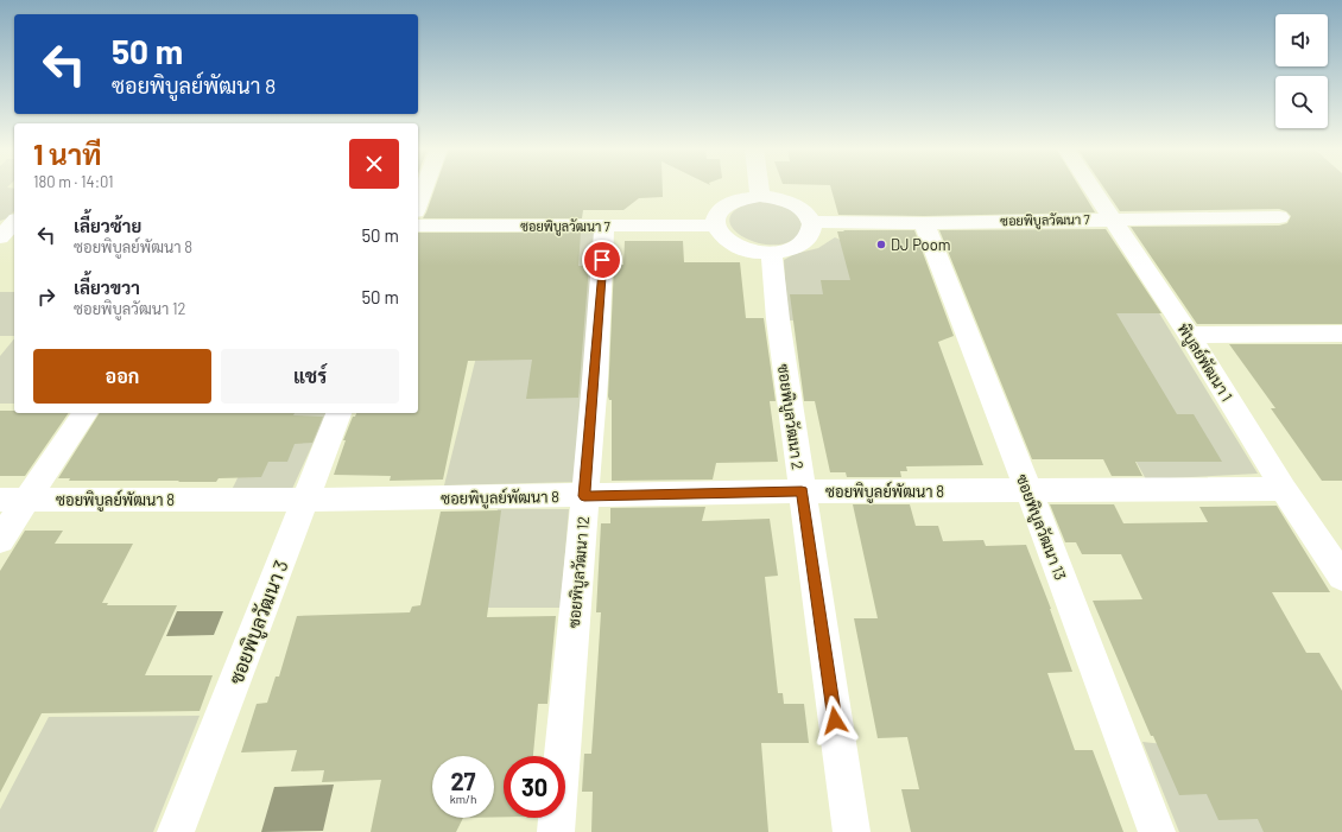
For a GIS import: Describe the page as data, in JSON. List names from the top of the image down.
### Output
{
  "streets": {
    "street": [
      "ซอยพิบูลวัฒนา 7",
      "พิบูลย์พัฒนา 1",
      "ซอยพิบูลวัฒนา 2",
      "ซอยพิบูลย์พัฒนา 8",
      "ซอยพิบูลวัฒนา 13",
      "ซอยพิบูลวัฒนา 12",
      "ซอยพิบูลวัฒนา 3"
    ]
  },
  "crossings": [
    ["ซอยพิบูลวัฒนา 7", "พิบูลย์พัฒนา 1"],
    ["ซอยพิบูลวัฒนา 7", "ซอยพิบูลวัฒนา 2"],
    ["ซอยพิบูลวัฒนา 7", "ซอยพิบูลวัฒนา 13"],
    ["ซอยพิบูลวัฒนา 7", "ซอยพิบูลวัฒนา 12"],
    ["พิบูลย์พัฒนา 1", "ซอยพิบูลย์พัฒนา 8"],
    ["ซอยพิบูลวัฒนา 2", "ซอยพิบูลย์พัฒนา 8"],
    ["ซอยพิบูลย์พัฒนา 8", "ซอยพิบูลวัฒนา 13"],
    ["ซอยพิบูลย์พัฒนา 8", "ซอยพิบูลวัฒนา 12"],
    ["ซอยพิบูลย์พัฒนา 8", "ซอยพิบูลวัฒนา 3"]
  ],
  "places": ["DJ Poom"],
  "page": {
    "turn": ["50 m", "ซอยพิบูลย์พัฒนา 8"],
    "heading": ["1 นาที", "180 m · 14:01"],
    "list": [
      {
        "name": "เลี้ยวซ้าย",
        "note": "ซอยพิบูลย์พัฒนา 8",
        "value": "50 m"
      },
      {
        "name": "เลี้ยวขวา",
        "note": "ซอยพิบูลวัฒนา 12",
        "value": "50 m"
      }
    ],
    "buttons": ["ออก", "แชร์"],
    "speed": "27 km/h",
    "limit": "30"
  }
}
